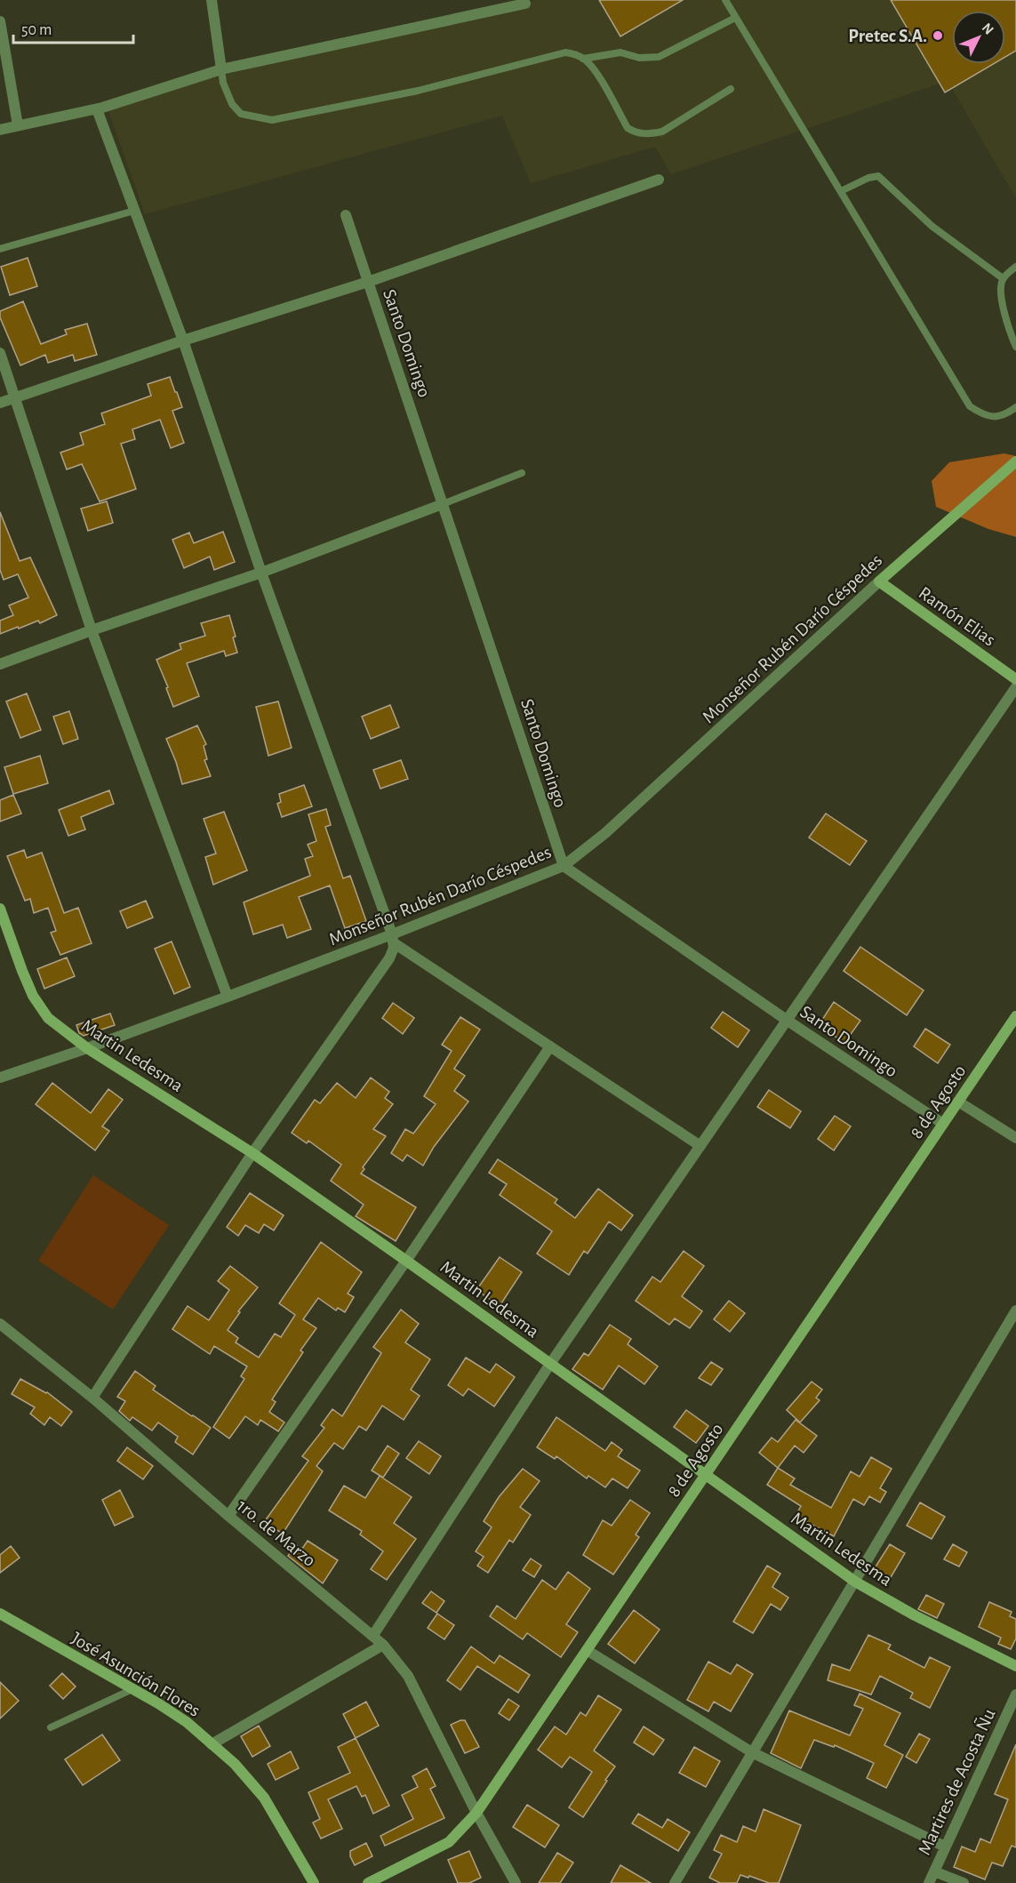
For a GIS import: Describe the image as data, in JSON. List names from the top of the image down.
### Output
{
  "streets": {
    "street": [
      "Santo Domingo",
      "Ramón Elias",
      "Monseñor Rubén Darío Céspedes",
      "Martin Ledesma",
      "8 de Agosto",
      "1ro. de Marzo",
      "José Asunción Flores",
      "Martires de Acosta Ñu"
    ]
  },
  "crossings": [
    ["Santo Domingo", "Monseñor Rubén Darío Céspedes"],
    ["Santo Domingo", "8 de Agosto"],
    ["Ramón Elias", "Monseñor Rubén Darío Céspedes"],
    ["Monseñor Rubén Darío Céspedes", "Martin Ledesma"],
    ["Martin Ledesma", "8 de Agosto"],
    ["8 de Agosto", "1ro. de Marzo"]
  ],
  "places": ["Pretec S.A."],
  "scale_bar": "50 m",
  "north": "top right"
}
